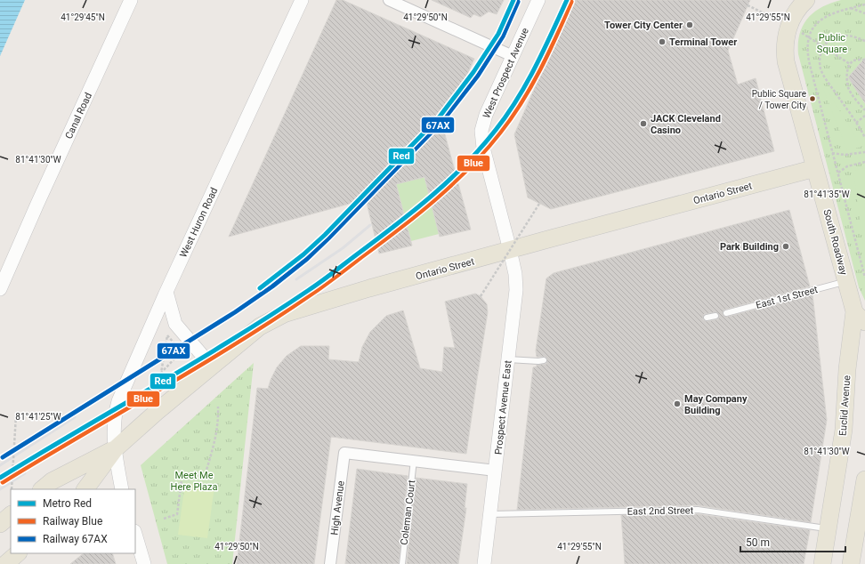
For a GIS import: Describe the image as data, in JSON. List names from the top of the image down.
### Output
{
  "streets": {
    "main road": ["Ontario Street", "South Roadway", "Euclid Avenue"],
    "street": [
      "West Prospect Avenue",
      "Canal Road",
      "West Huron Road",
      "Prospect Avenue East",
      "High Avenue"
    ],
    "lane": ["East 1st Street", "East 2nd Street", "Coleman Court"]
  },
  "crossings": [
    ["West Prospect Avenue", "Ontario Street"],
    ["West Prospect Avenue", "Prospect Avenue East"],
    ["Ontario Street", "West Huron Road"],
    ["Ontario Street", "South Roadway"],
    ["Ontario Street", "Prospect Avenue East"],
    ["South Roadway", "East 1st Street"],
    ["South Roadway", "Euclid Avenue"],
    ["Euclid Avenue", "East 2nd Street"],
    ["Prospect Avenue East", "East 2nd Street"],
    ["High Avenue", "Coleman Court"]
  ],
  "parks": ["Public Square", "Meet Me Here Plaza"],
  "places": [
    "Tower City Center",
    "Terminal Tower",
    "Public Square / Tower City",
    "JACK Cleveland Casino",
    "Park Building",
    "May Company Building"
  ],
  "lines": ["metro line Red", "rail line Blue", "rail line 67AX"],
  "legend": ["Metro Red", "Railway Blue", "Railway 67AX"],
  "scale_bar": "50 m",
  "coordinates": [
    "41°29'45\"N",
    "41°29'50\"N",
    "41°29'55\"N",
    "81°41'30\"W",
    "81°41'35\"W",
    "81°41'25\"W"
  ]
}
